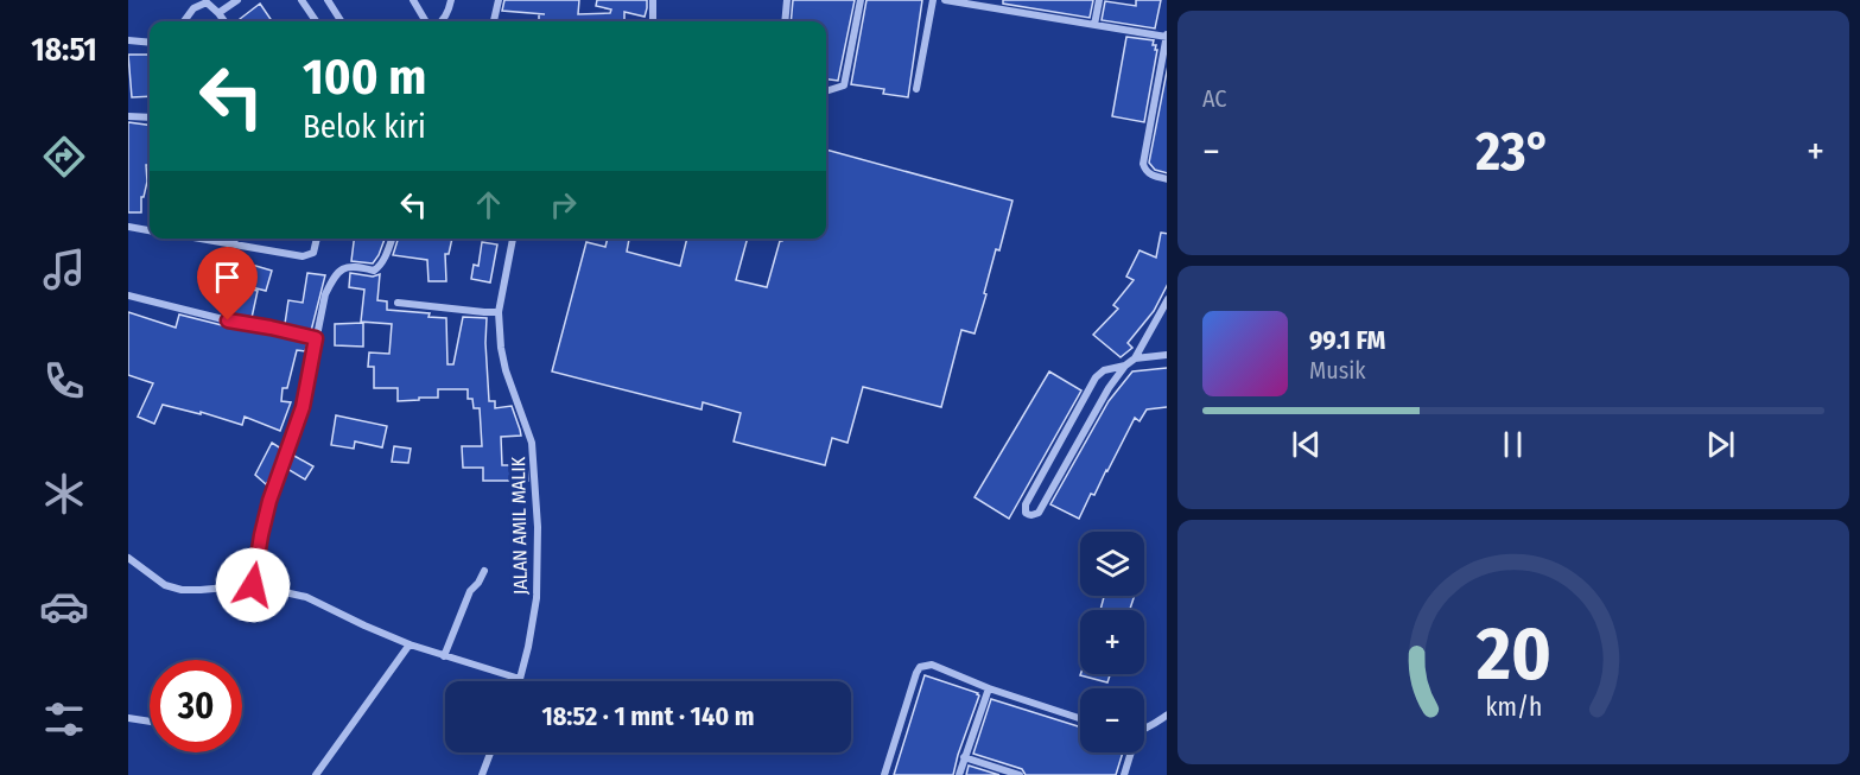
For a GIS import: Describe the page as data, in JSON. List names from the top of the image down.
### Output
{
  "streets": {
    "street": ["JALAN AMIL MALIK"]
  },
  "page": {
    "tabs": "18:51",
    "tile": "AC",
    "turn": ["100 m", "Belok kiri"],
    "heat": ["−", "23°", "+"],
    "song": ["99.1 FM", "Musik"],
    "map_buttons": ["+", "−"],
    "limit": "30",
    "trip": "18:52 · 1 mnt · 140 m",
    "gauge": ["20", "km/h"]
  }
}
